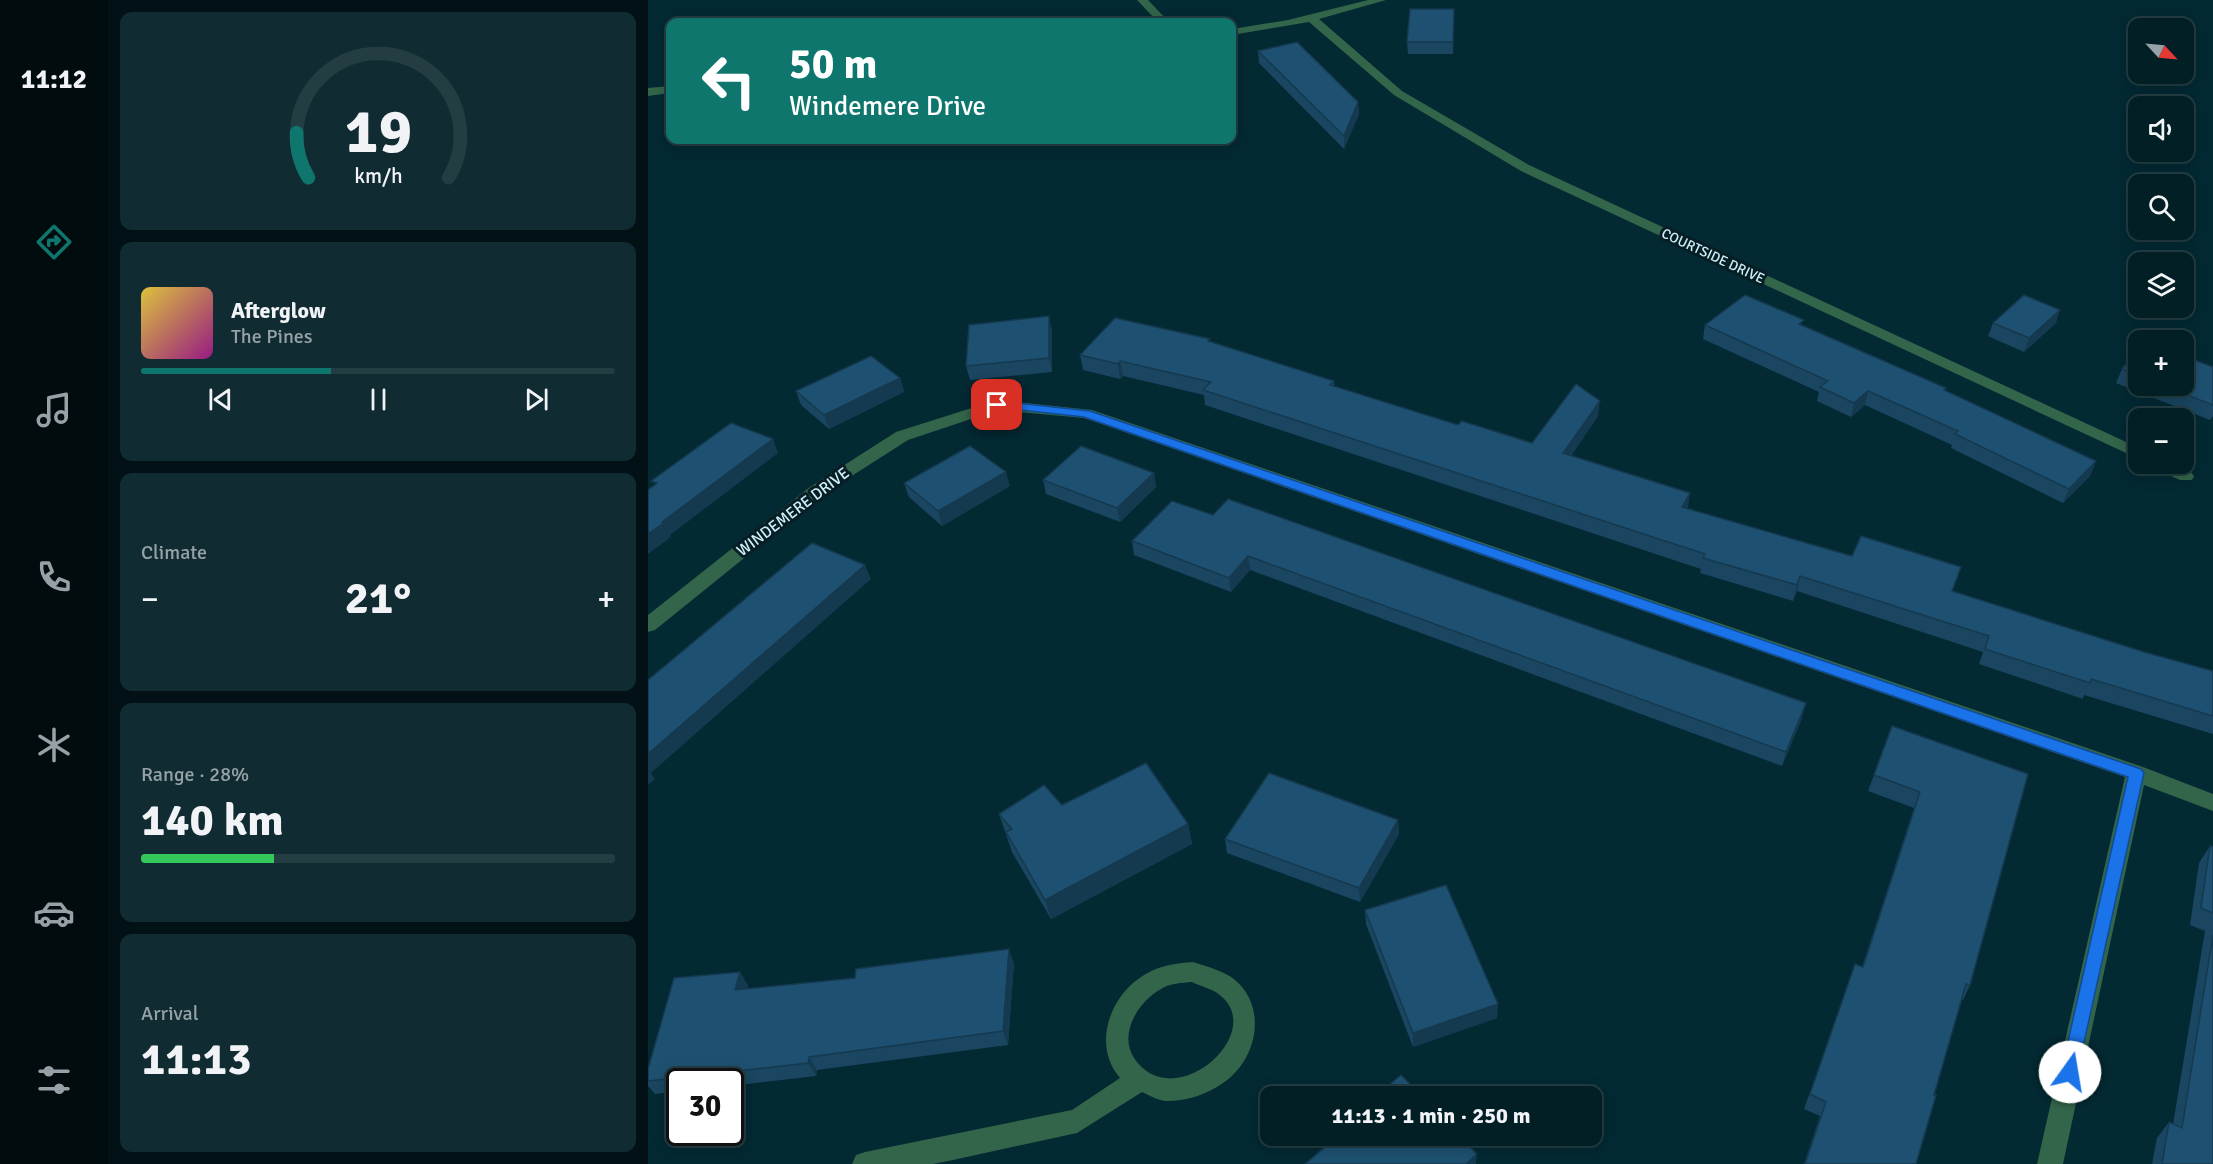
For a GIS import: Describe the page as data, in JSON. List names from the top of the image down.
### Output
{
  "streets": {
    "street": ["COURTSIDE DRIVE", "WINDEMERE DRIVE"]
  },
  "north": "bottom right",
  "page": {
    "tabs": "11:12",
    "map_buttons": ["+", "−"],
    "turn": ["50 m", "Windemere Drive"],
    "song": ["Afterglow", "The Pines"],
    "tile": [
      "Climate",
      ["Range · 28%", "140 km"],
      ["Arrival", "11:13"]
    ],
    "heat": ["−", "21°", "+"],
    "limit": "30",
    "trip": "11:13 · 1 min · 250 m",
    "gauge": ["19", "km/h"]
  }
}
